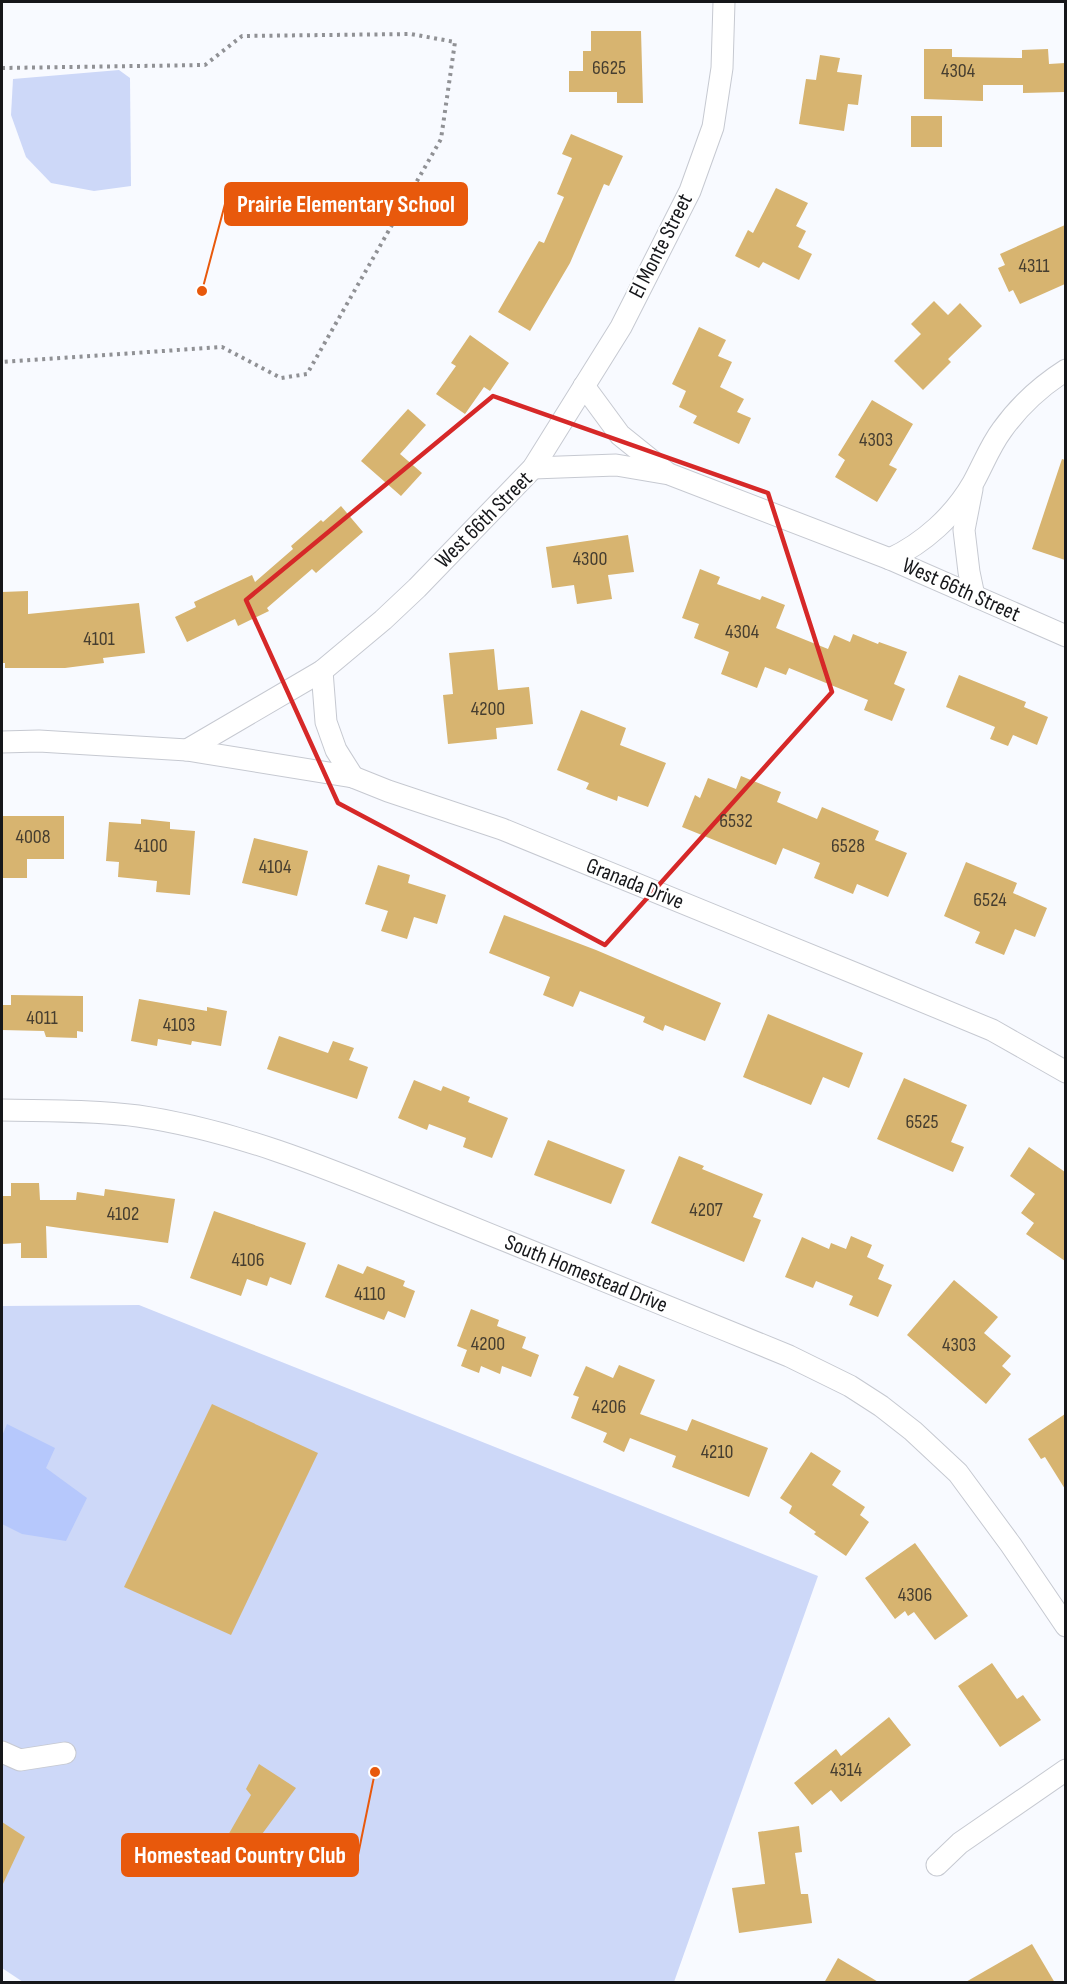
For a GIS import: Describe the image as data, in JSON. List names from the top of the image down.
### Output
{
  "streets": {
    "street": [
      "El Monte Street",
      "West 66th Street",
      "Granada Drive",
      "South Homestead Drive"
    ]
  },
  "crossings": [
    ["El Monte Street", "West 66th Street"],
    ["West 66th Street", "Granada Drive"]
  ],
  "places": ["Prairie Elementary School", "Homestead Country Club"],
  "house_numbers": [
    "6625",
    "4304",
    "4311",
    "4303",
    "4300",
    "4304",
    "4101",
    "4200",
    "6532",
    "4008",
    "4100",
    "6528",
    "4104",
    "6524",
    "4011",
    "4103",
    "6525",
    "4207",
    "4102",
    "4106",
    "4110",
    "4200",
    "4303",
    "4206",
    "4210",
    "4306",
    "4314"
  ]
}
